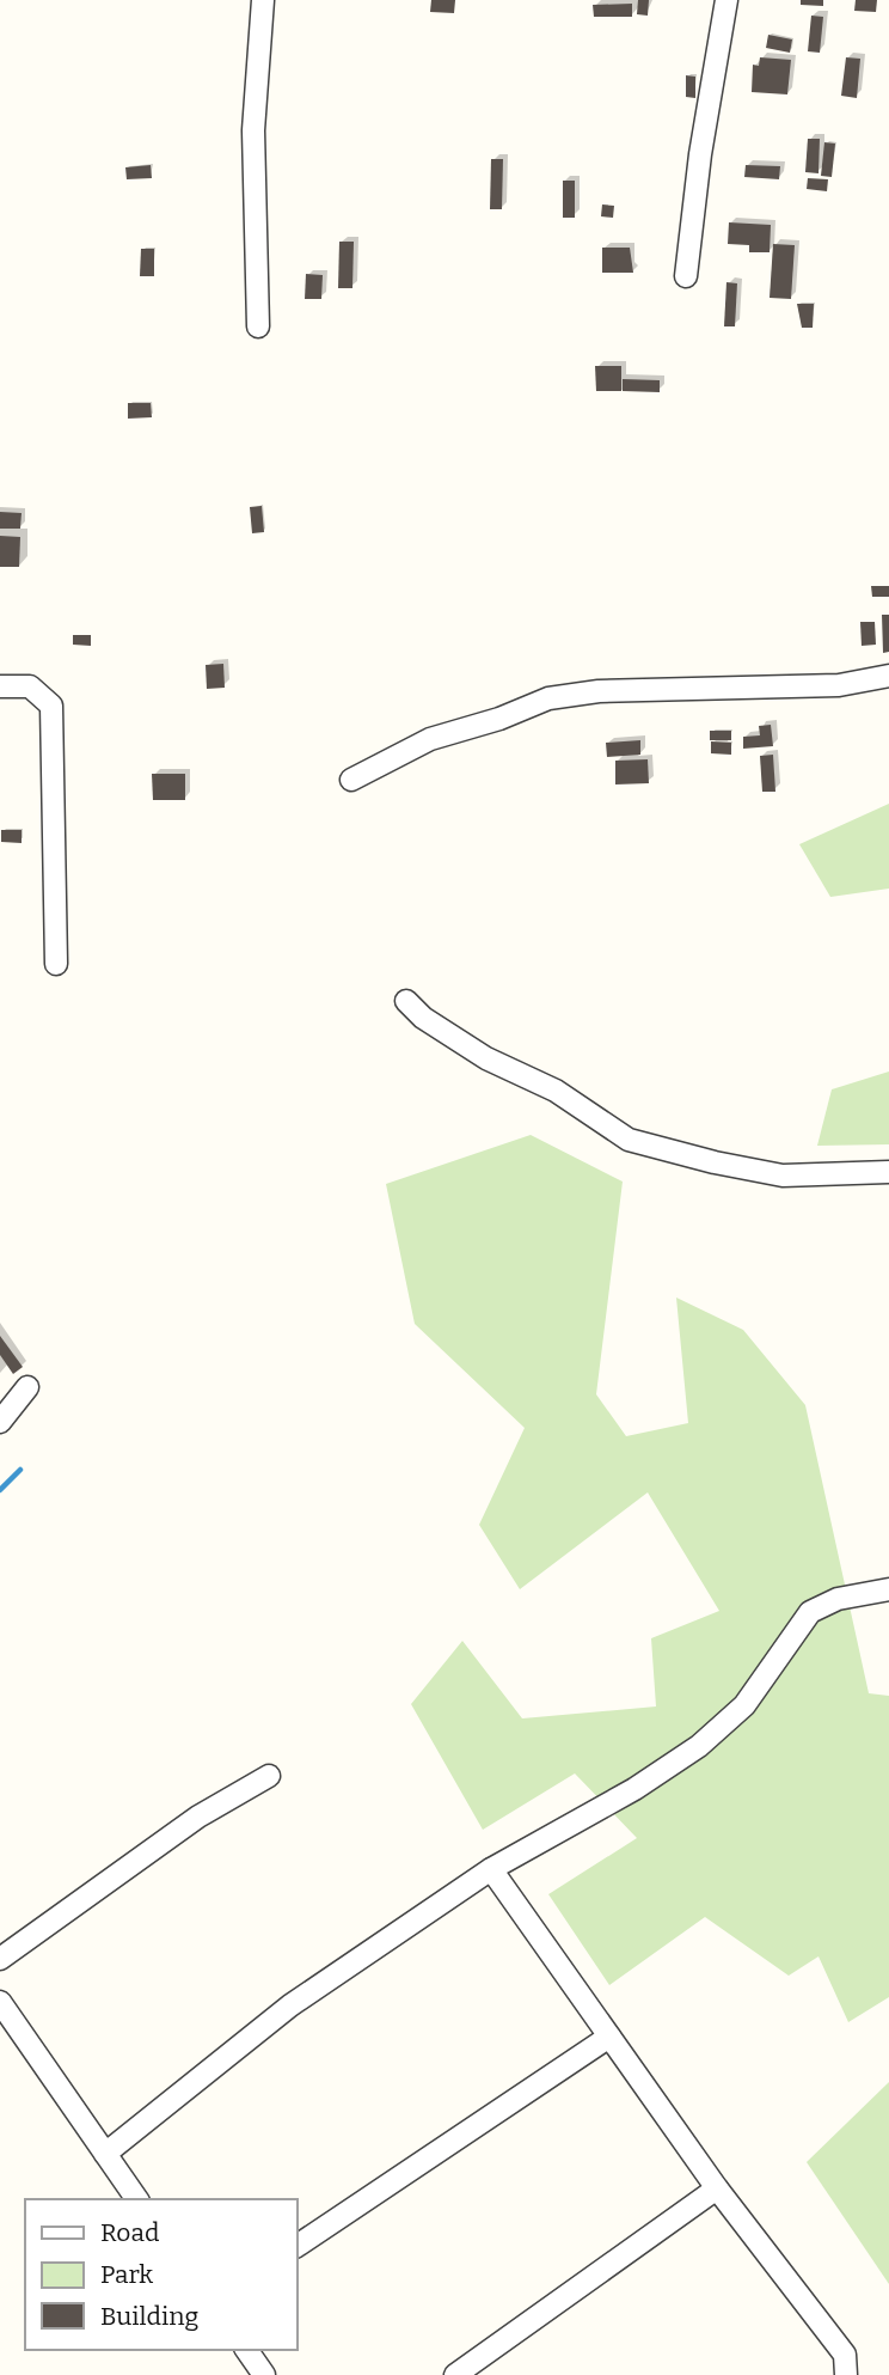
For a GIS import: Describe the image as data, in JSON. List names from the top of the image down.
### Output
{
  "legend": ["Road", "Park", "Building"]
}
